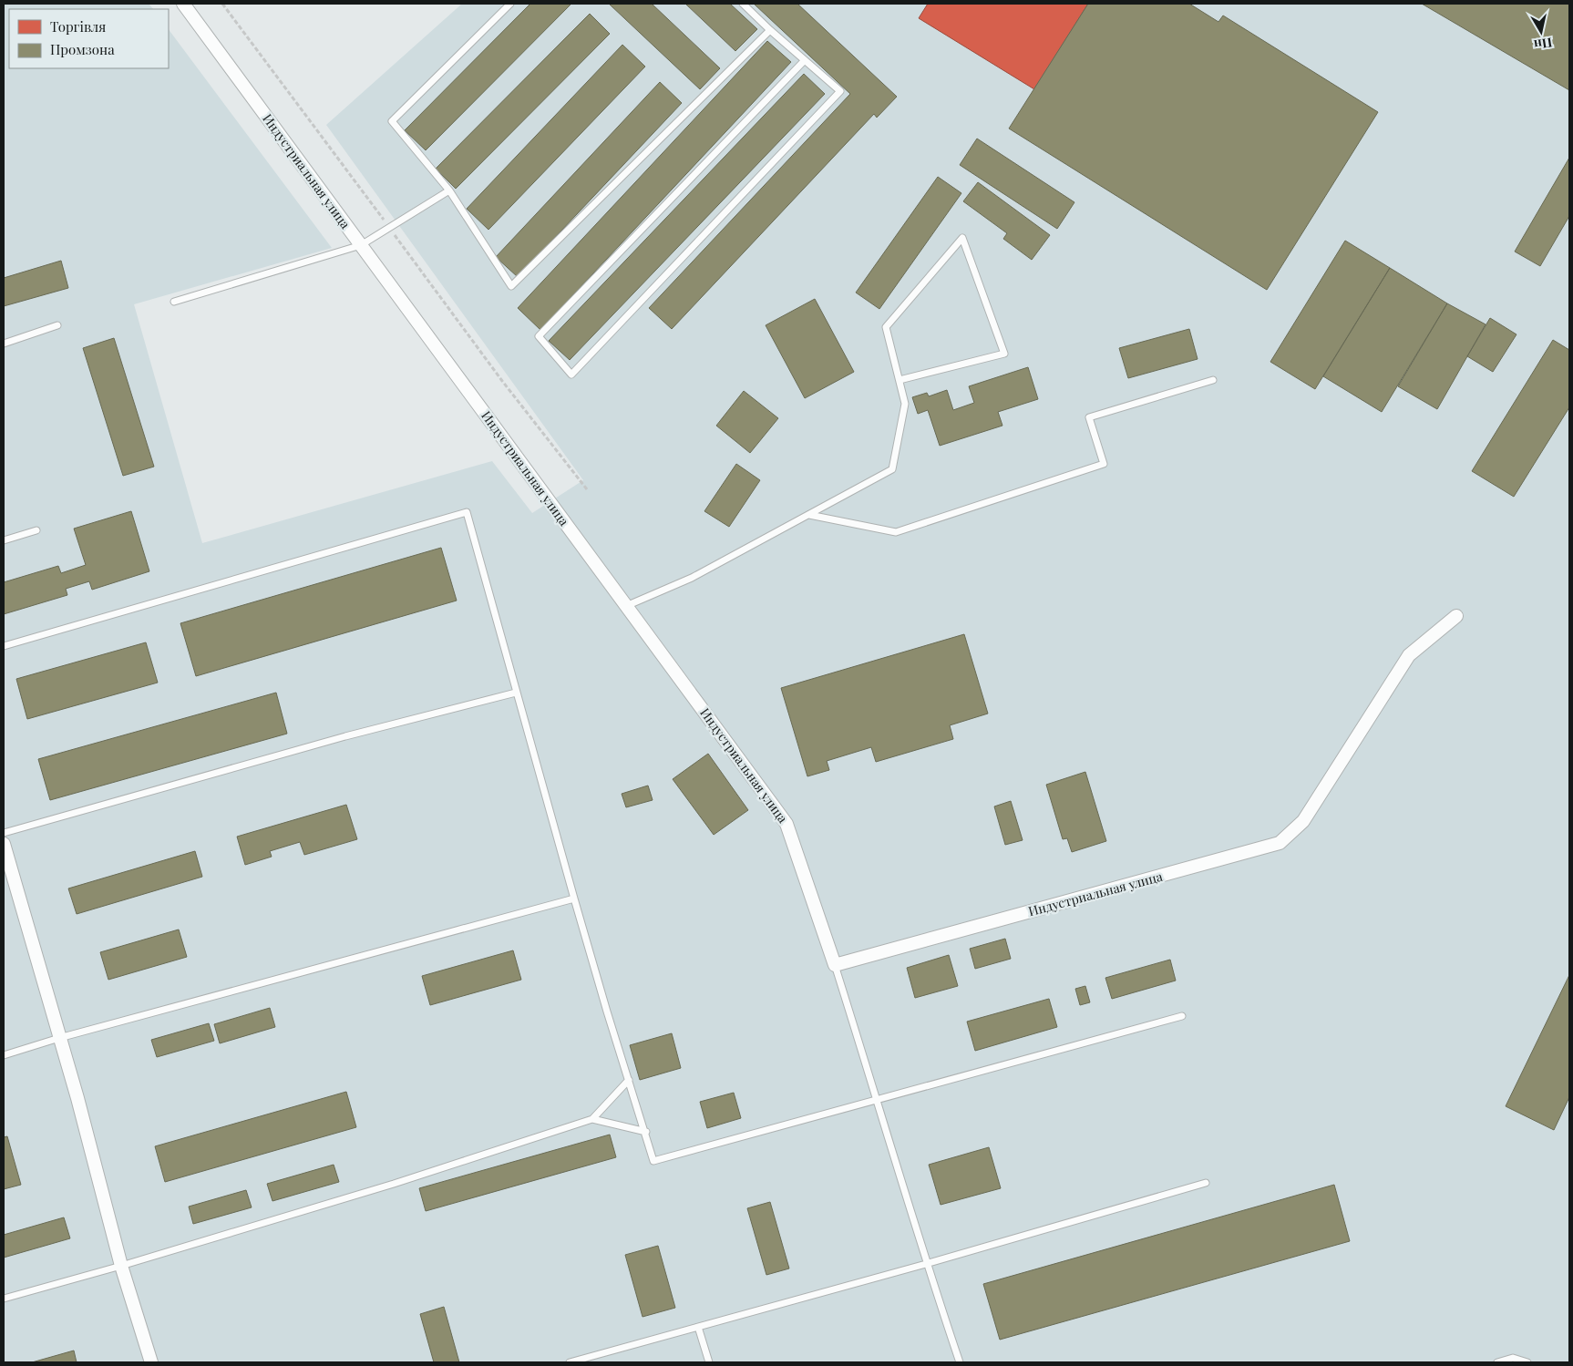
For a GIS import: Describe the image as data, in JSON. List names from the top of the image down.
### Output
{
  "streets": {
    "street": ["Индустриальная улица"]
  },
  "legend": ["Торгівля", "Промзона"],
  "north": "bottom"
}
